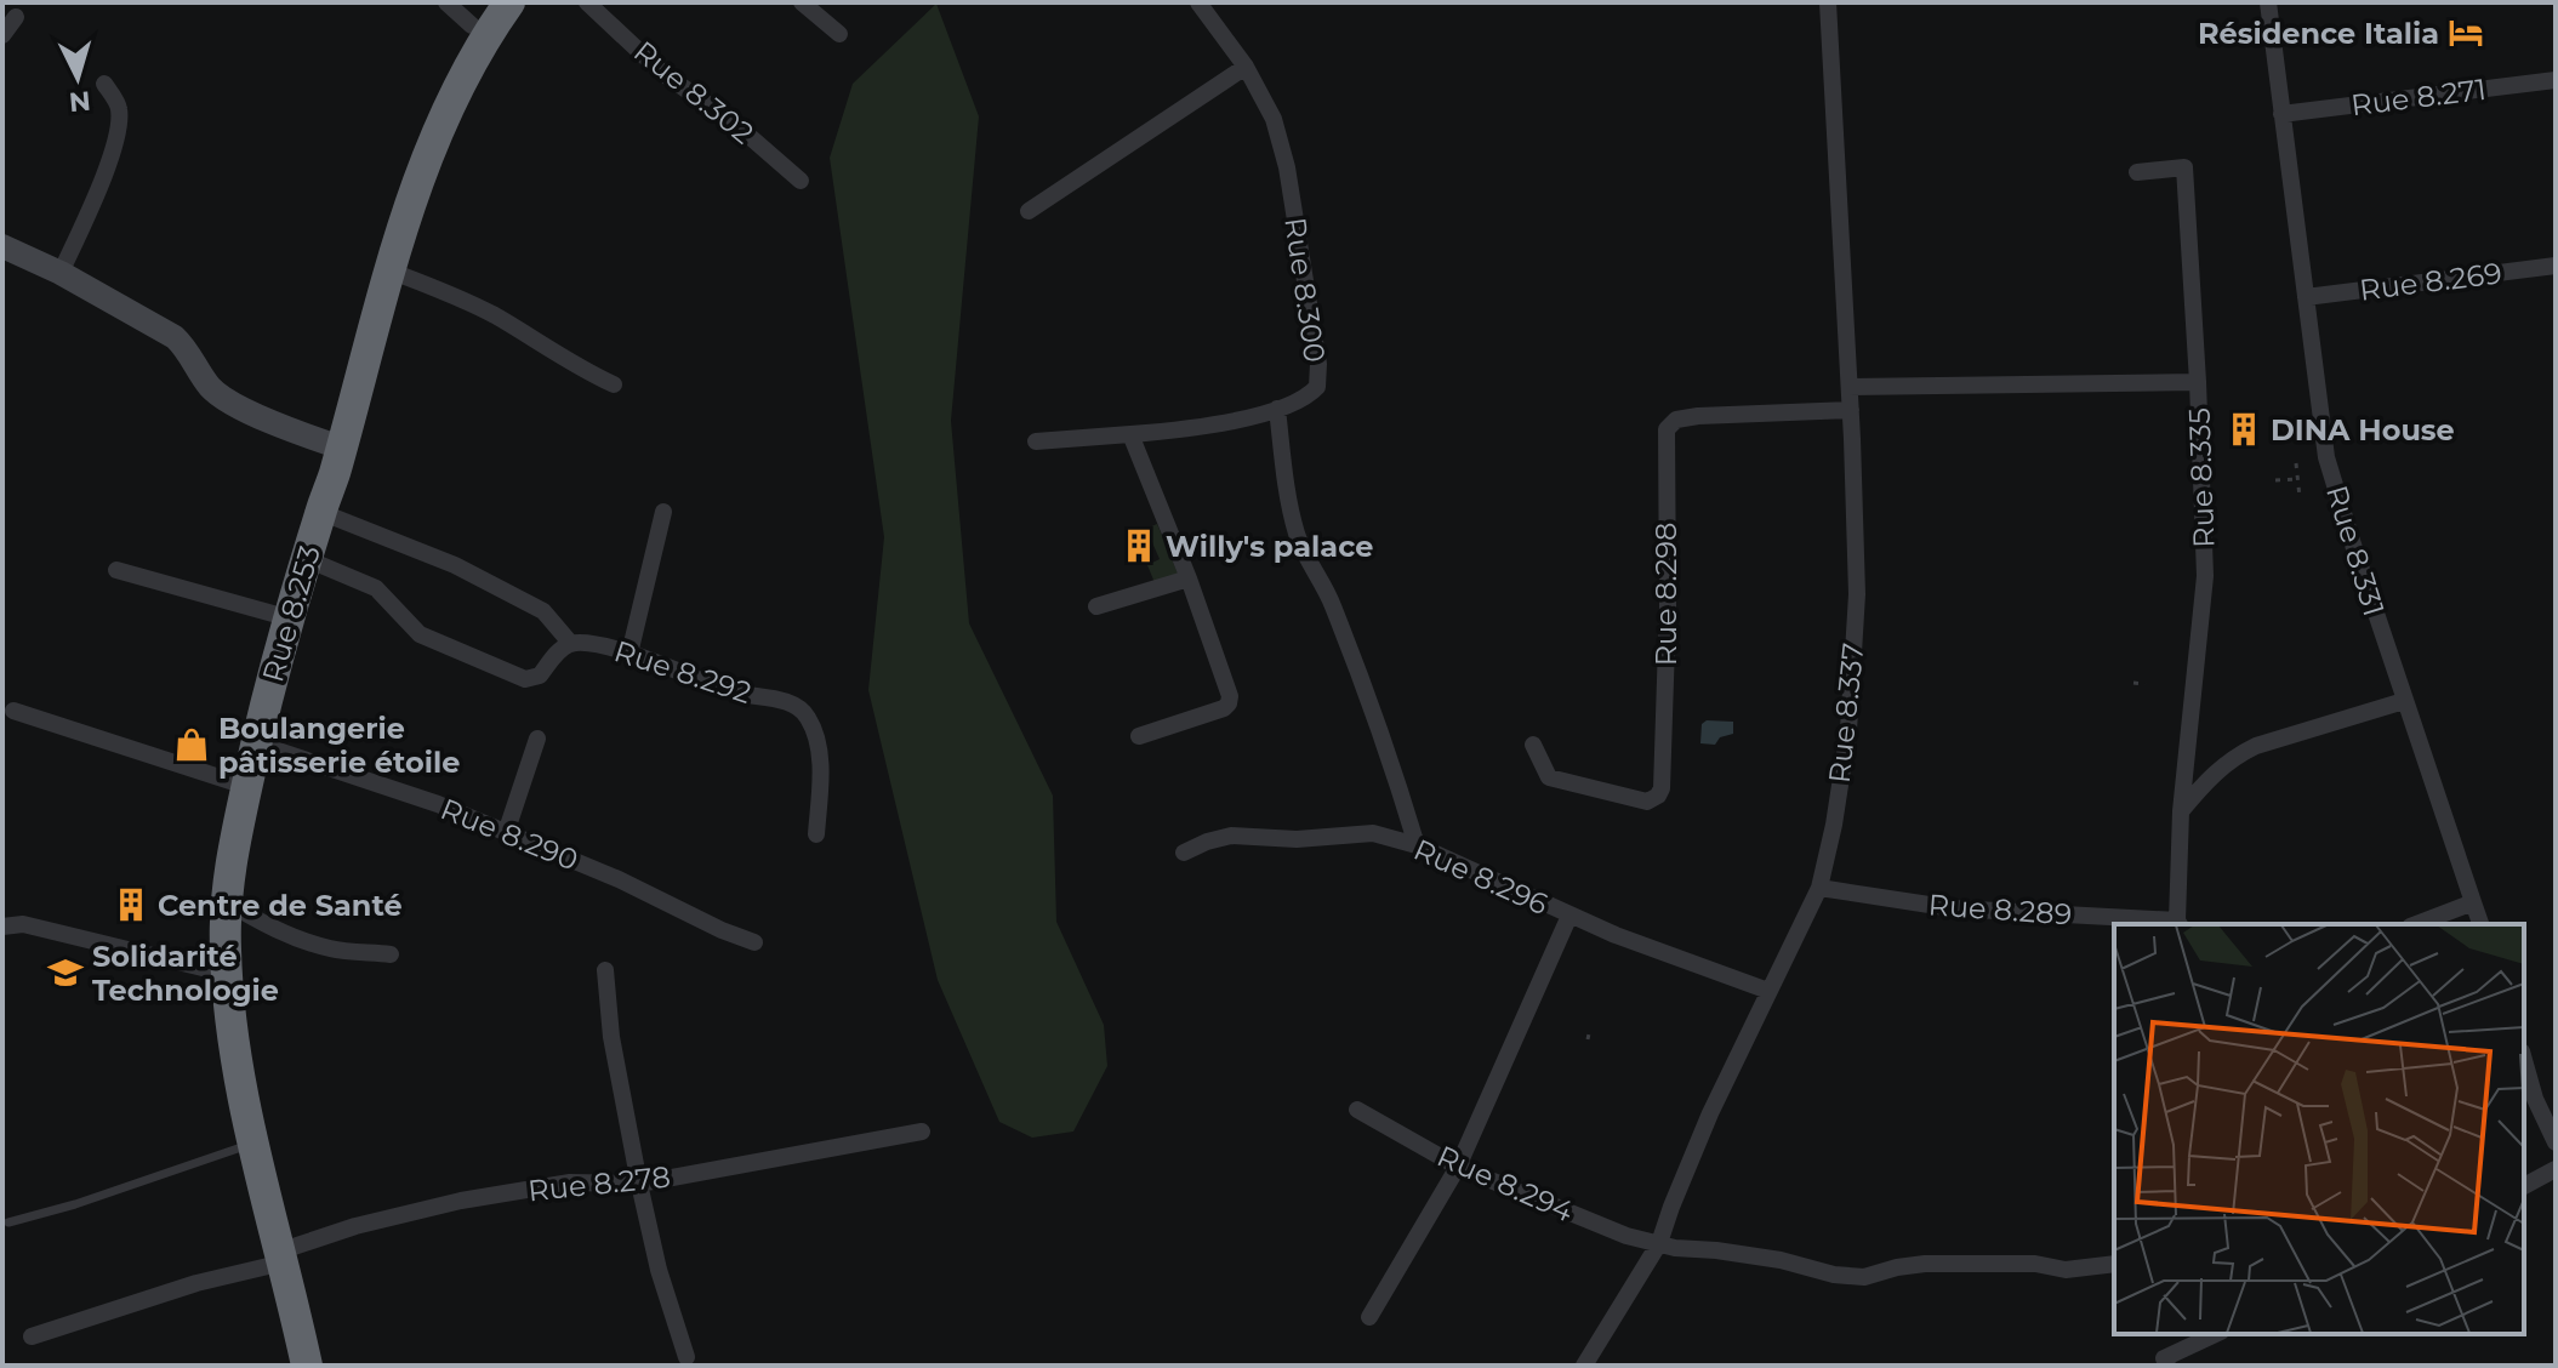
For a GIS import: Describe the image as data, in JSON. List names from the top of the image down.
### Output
{
  "streets": {
    "highway": ["Rue 8.253"],
    "street": [
      "Rue 8.302",
      "Rue 8.271",
      "Rue 8.269",
      "Rue 8.300",
      "Rue 8.335",
      "Rue 8.331",
      "Rue 8.298",
      "Rue 8.292",
      "Rue 8.337",
      "Rue 8.290",
      "Rue 8.296",
      "Rue 8.289",
      "Rue 8.278",
      "Rue 8.294"
    ]
  },
  "crossings": [
    ["Rue 8.271", "Rue 8.331"],
    ["Rue 8.269", "Rue 8.331"],
    ["Rue 8.335", "Rue 8.337"],
    ["Rue 8.335", "Rue 8.289"],
    ["Rue 8.298", "Rue 8.337"],
    ["Rue 8.253", "Rue 8.290"],
    ["Rue 8.253", "Rue 8.278"],
    ["Rue 8.337", "Rue 8.296"],
    ["Rue 8.337", "Rue 8.289"],
    ["Rue 8.337", "Rue 8.294"]
  ],
  "places": {
    "hotel": ["Résidence Italia"],
    "building": ["DINA House", "Willy's palace", "Centre de Santé"],
    "shop": ["Boulangerie pâtisserie étoile"],
    "school or university": ["Solidarité Technologie"]
  },
  "north": "bottom"
}
